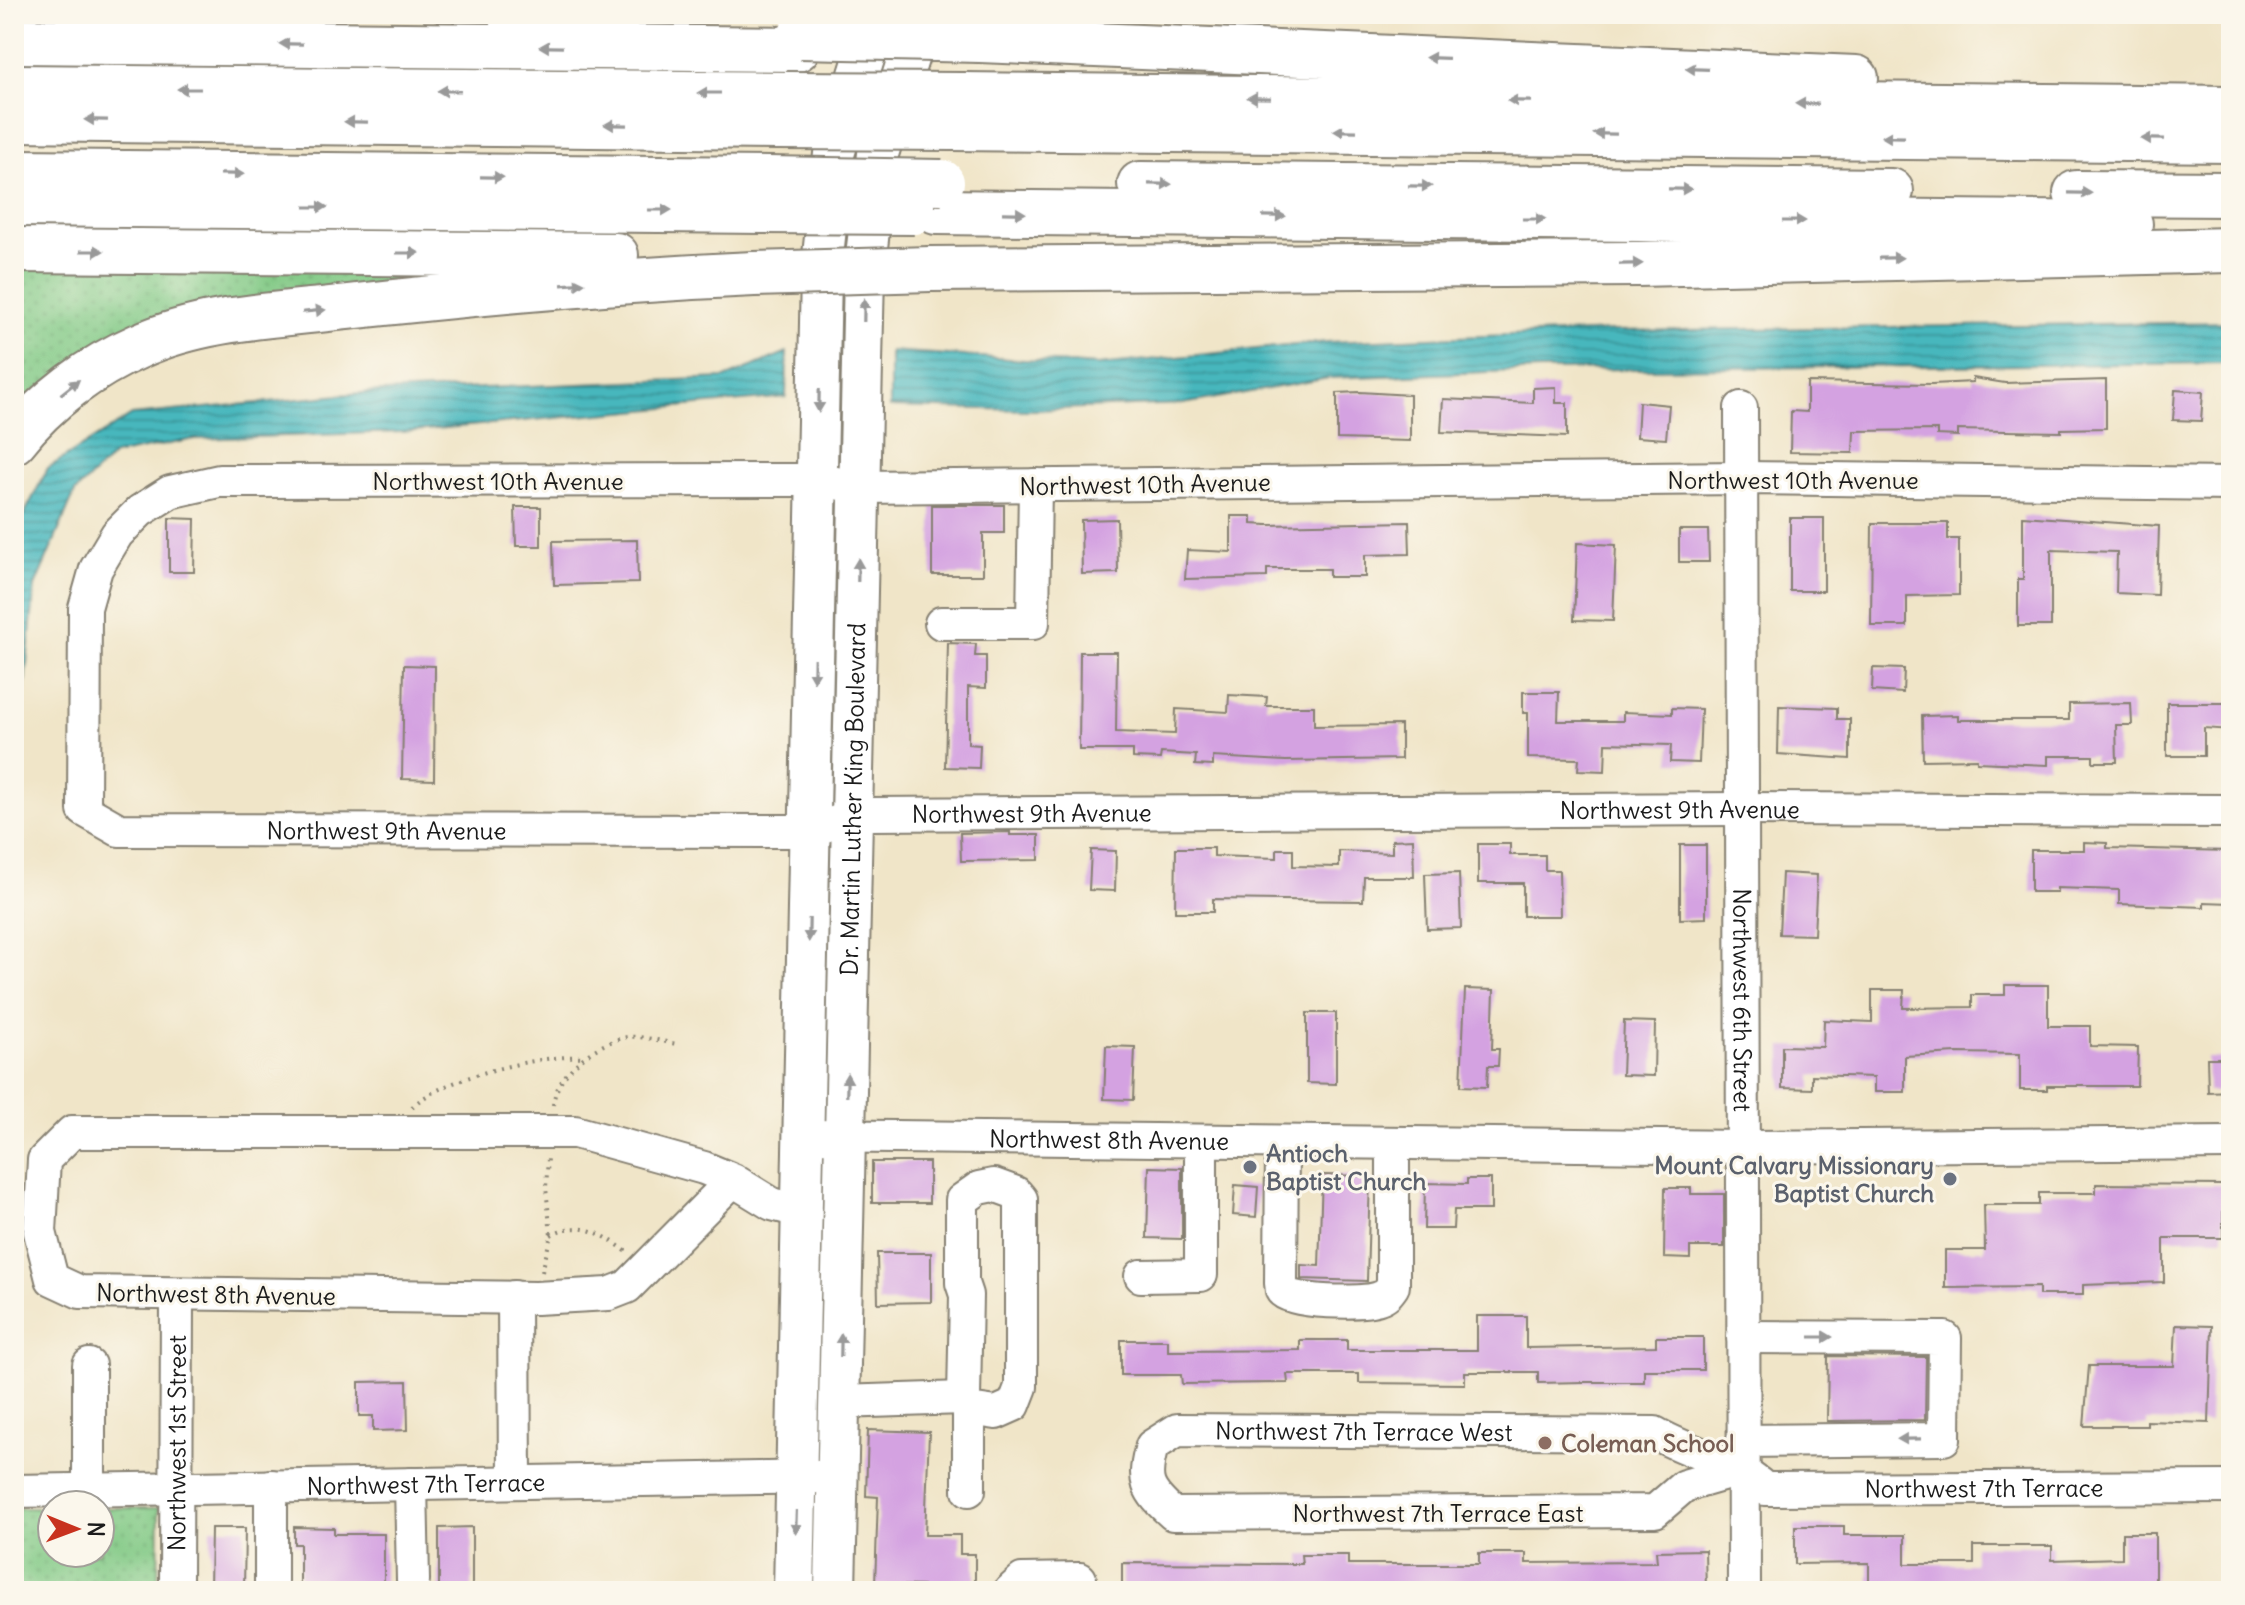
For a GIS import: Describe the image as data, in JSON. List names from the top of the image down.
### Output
{
  "streets": {
    "main road": ["Dr. Martin Luther King Boulevard"],
    "street": [
      "Northwest 10th Avenue",
      "Northwest 9th Avenue",
      "Northwest 6th Street",
      "Northwest 8th Avenue",
      "Northwest 7th Terrace West",
      "Northwest 1st Street",
      "Northwest 7th Terrace",
      "Northwest 7th Terrace East"
    ]
  },
  "crossings": [
    ["Northwest 10th Avenue", "Dr. Martin Luther King Boulevard"],
    ["Northwest 10th Avenue", "Northwest 9th Avenue"],
    ["Northwest 10th Avenue", "Northwest 6th Street"],
    ["Dr. Martin Luther King Boulevard", "Northwest 9th Avenue"],
    ["Dr. Martin Luther King Boulevard", "Northwest 8th Avenue"],
    ["Dr. Martin Luther King Boulevard", "Northwest 7th Terrace"],
    ["Northwest 9th Avenue", "Northwest 6th Street"],
    ["Northwest 6th Street", "Northwest 8th Avenue"],
    ["Northwest 6th Street", "Northwest 7th Terrace West"],
    ["Northwest 6th Street", "Northwest 7th Terrace"],
    ["Northwest 6th Street", "Northwest 7th Terrace East"],
    ["Northwest 8th Avenue", "Northwest 1st Street"],
    ["Northwest 7th Terrace West", "Northwest 7th Terrace"],
    ["Northwest 7th Terrace West", "Northwest 7th Terrace East"],
    ["Northwest 1st Street", "Northwest 7th Terrace"],
    ["Northwest 7th Terrace", "Northwest 7th Terrace East"]
  ],
  "places": ["Antioch Baptist Church", "Mount Calvary Missionary Baptist Church", "Coleman School"],
  "north": "right"
}
